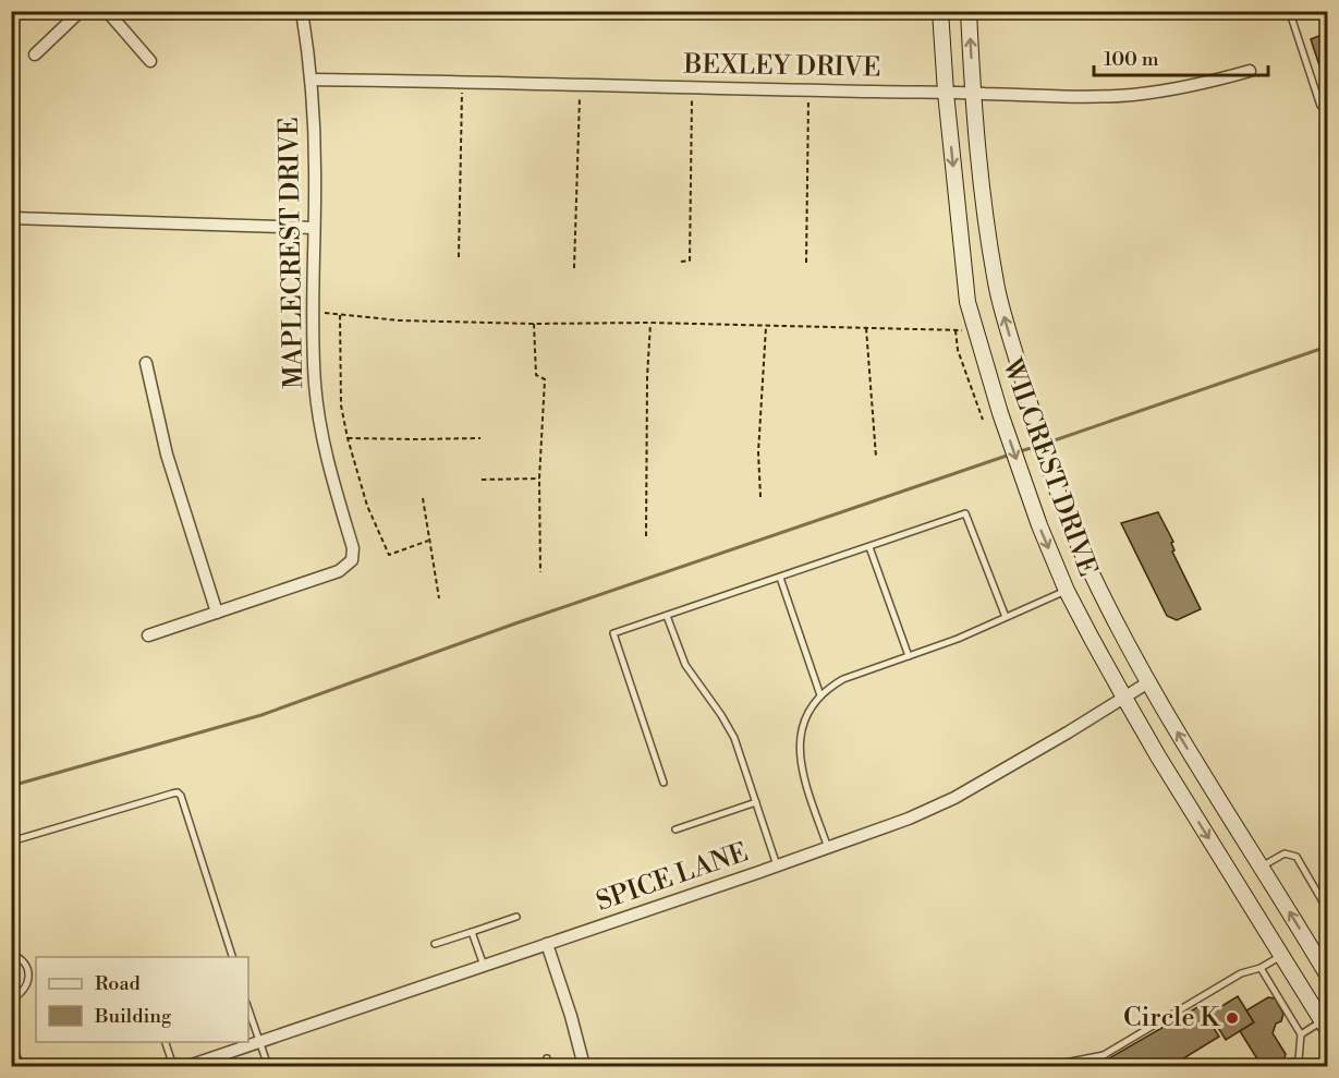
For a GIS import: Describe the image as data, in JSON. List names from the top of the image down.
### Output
{
  "streets": {
    "main road": ["WILCREST DRIVE"],
    "street": ["BEXLEY DRIVE", "MAPLECREST DRIVE", "SPICE LANE"]
  },
  "crossings": [
    ["BEXLEY DRIVE", "MAPLECREST DRIVE"],
    ["BEXLEY DRIVE", "WILCREST DRIVE"],
    ["WILCREST DRIVE", "SPICE LANE"]
  ],
  "places": ["Circle K"],
  "legend": ["Road", "Building"],
  "scale_bar": "100 m"
}
